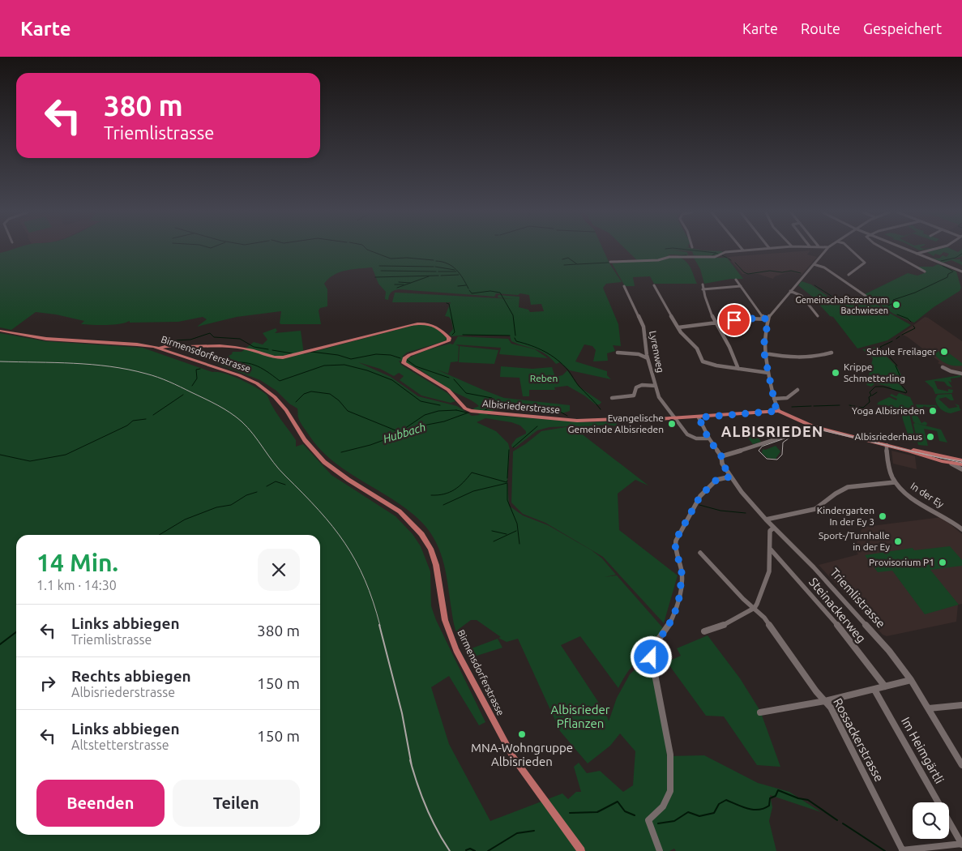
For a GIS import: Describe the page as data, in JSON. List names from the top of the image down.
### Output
{
  "streets": {
    "main road": ["Birmensdorferstrasse", "Albisriederstrasse"],
    "street": [
      "Lyrenweg",
      "In der Ey",
      "Triemlistrasse",
      "Steinackerweg",
      "Rossackerstrasse",
      "Im Heimgärtli"
    ]
  },
  "crossings": [
    ["Lyrenweg", "Albisriederstrasse"],
    ["Lyrenweg", "Triemlistrasse"],
    ["Birmensdorferstrasse", "Albisriederstrasse"],
    ["Albisriederstrasse", "Triemlistrasse"]
  ],
  "districts": ["ALBISRIEDEN"],
  "water": ["Hubbach"],
  "parks": ["Reben", "Albisrieder Pflanzen"],
  "places": [
    "Gemeinschaftszentrum Bachwiesen",
    "Schule Freilager",
    "Krippe Schmetterling",
    "Yoga Albisrieden",
    "Evangelische Gemeinde Albisrieden",
    "Albisriederhaus",
    "Kindergarten In der Ey 3",
    "Sport-/Turnhalle in der Ey",
    "Provisorium P1",
    "MNA-Wohngruppe Albisrieden"
  ],
  "page": {
    "header": "Karte",
    "nav": ["Karte", "Route", "Gespeichert"],
    "turn": ["380 m", "Triemlistrasse"],
    "heading": ["14 Min.", "1.1 km · 14:30"],
    "list": [
      {
        "name": "Links abbiegen",
        "note": "Triemlistrasse",
        "value": "380 m"
      },
      {
        "name": "Rechts abbiegen",
        "note": "Albisriederstrasse",
        "value": "150 m"
      },
      {
        "name": "Links abbiegen",
        "note": "Altstetterstrasse",
        "value": "150 m"
      }
    ],
    "buttons": ["Beenden", "Teilen"]
  }
}
